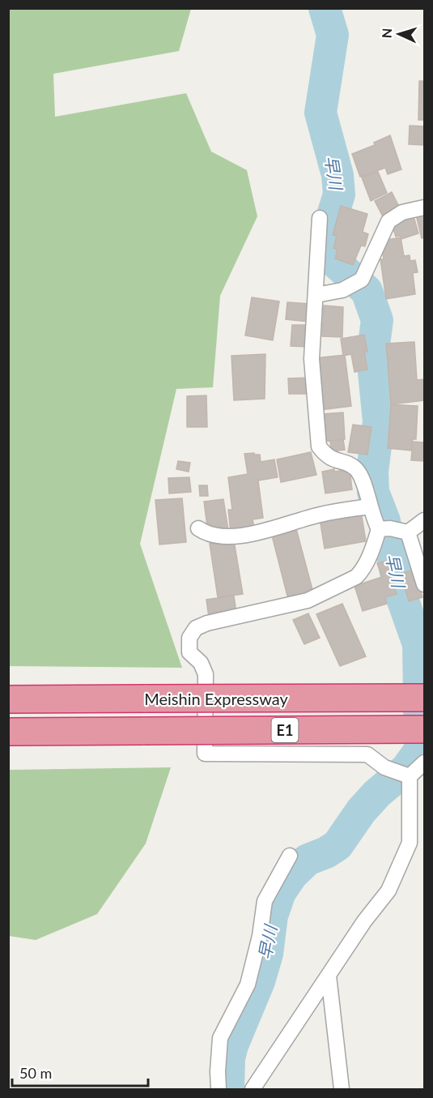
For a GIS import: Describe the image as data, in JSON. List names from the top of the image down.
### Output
{
  "streets": {
    "highway": ["Meishin Expressway", "E1"]
  },
  "water": ["早川"],
  "scale_bar": "50 m",
  "north": "left"
}
